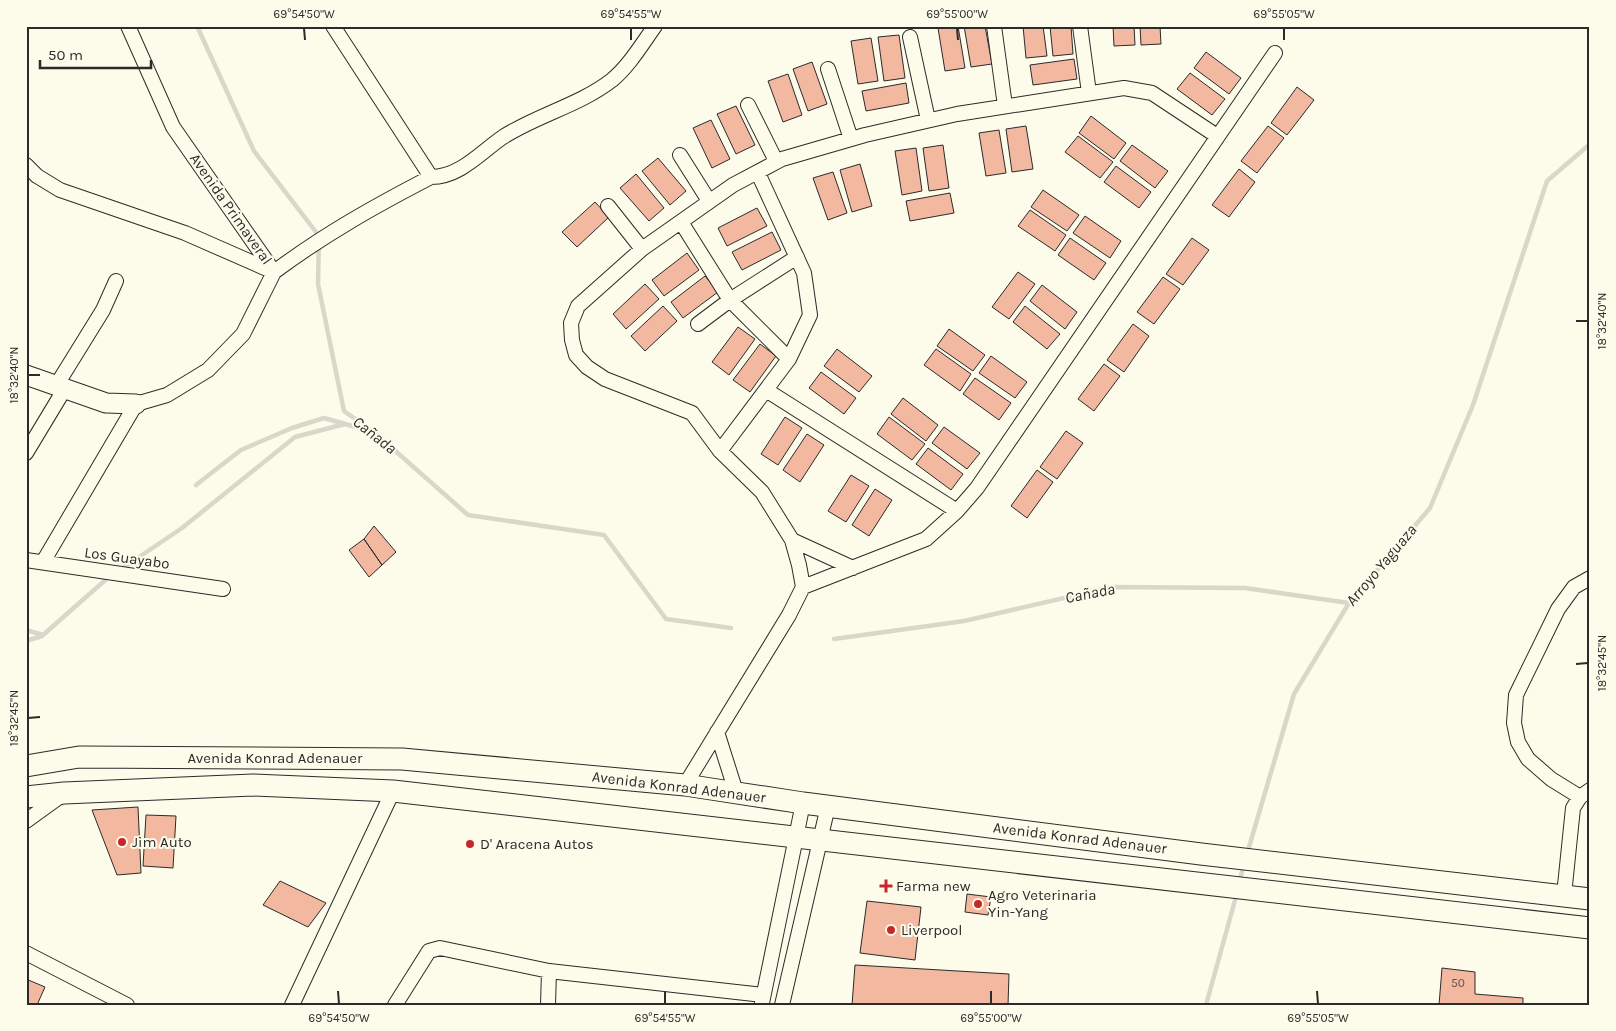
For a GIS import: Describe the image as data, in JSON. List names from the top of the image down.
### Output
{
  "streets": {
    "main road": ["Avenida Konrad Adenauer"],
    "street": ["Avenida Primaveral", "Los Guayabo"]
  },
  "water": ["Cañada", "Arroyo Yaguaza"],
  "places": {
    "other": [
      "Jim Auto",
      "D' Aracena Autos",
      "Agro Veterinaria Yin-Yang",
      "Liverpool"
    ],
    "health": ["Farma new"]
  },
  "house_numbers": ["50"],
  "scale_bar": "50 m",
  "coordinates": [
    "69°54'50\"W",
    "69°54'55\"W",
    "69°55'00\"W",
    "69°55'05\"W",
    "18°32'40\"N",
    "18°32'45\"N"
  ]
}
